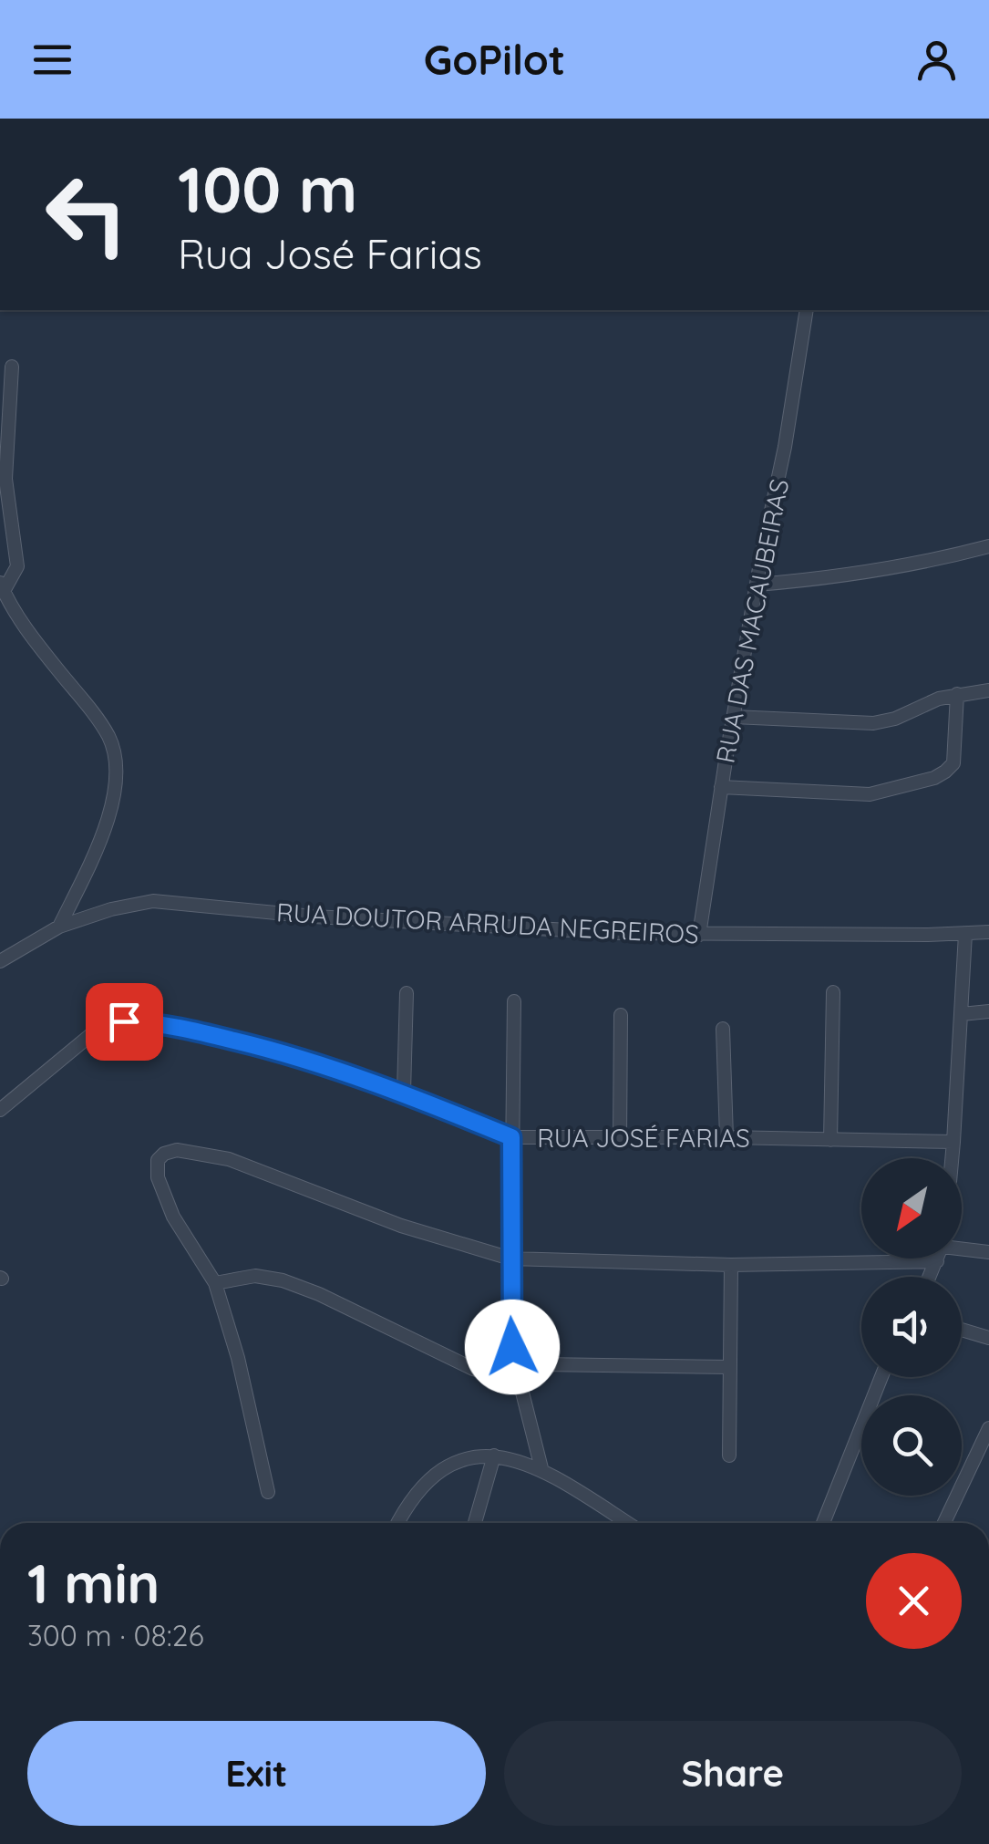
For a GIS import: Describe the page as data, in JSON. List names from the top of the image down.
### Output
{
  "streets": {
    "street": ["RUA DAS MACAUBEIRAS", "RUA DOUTOR ARRUDA NEGREIROS", "RUA JOSÉ FARIAS"]
  },
  "crossings": [
    ["RUA DAS MACAUBEIRAS", "RUA DOUTOR ARRUDA NEGREIROS"]
  ],
  "north": "bottom left",
  "page": {
    "header": "GoPilot",
    "turn": ["100 m", "Rua José Farias"],
    "heading": ["1 min", "300 m · 08:26"],
    "buttons": ["Exit", "Share"]
  }
}
